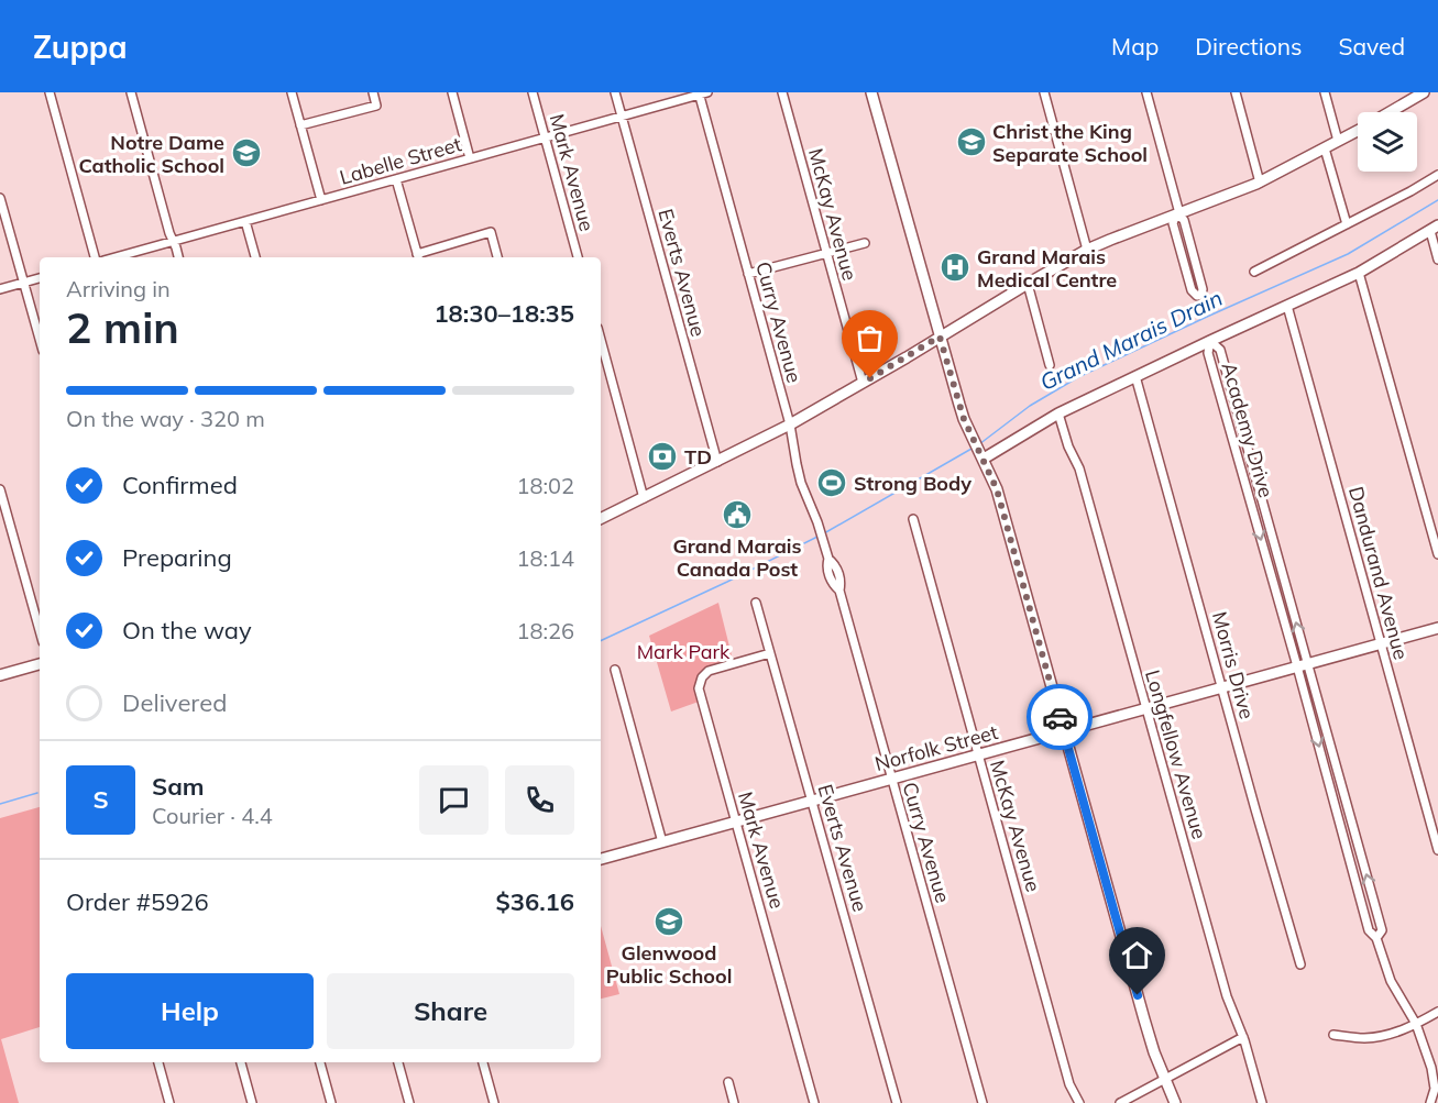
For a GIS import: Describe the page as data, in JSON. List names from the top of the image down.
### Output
{
  "streets": {
    "street": [
      "Labelle Street",
      "Mark Avenue",
      "McKay Avenue",
      "Everts Avenue",
      "Curry Avenue",
      "Academy Drive",
      "Dandurand Avenue",
      "Morris Drive",
      "Norfolk Street",
      "Longfellow Avenue"
    ]
  },
  "crossings": [
    ["Labelle Street", "Mark Avenue"],
    ["Labelle Street", "Everts Avenue"],
    ["Labelle Street", "Curry Avenue"],
    ["Mark Avenue", "Everts Avenue"],
    ["Mark Avenue", "Norfolk Street"],
    ["McKay Avenue", "Norfolk Street"],
    ["Everts Avenue", "Norfolk Street"],
    ["Curry Avenue", "Norfolk Street"],
    ["Academy Drive", "Norfolk Street"],
    ["Dandurand Avenue", "Norfolk Street"],
    ["Morris Drive", "Norfolk Street"],
    ["Norfolk Street", "Longfellow Avenue"]
  ],
  "water": ["Grand Marais Drain"],
  "parks": ["Mark Park"],
  "places": {
    "school or university": ["Christ the King Separate School", "Notre Dame Catholic School", "Glenwood Public School"],
    "hospital": ["Grand Marais Medical Centre"],
    "bank": ["TD"],
    "sports": ["Strong Body"],
    "public building": ["Grand Marais Canada Post"]
  },
  "page": {
    "header": "Zuppa",
    "nav": ["Map", "Directions", "Saved"],
    "heading": ["2 min", "Arriving in", "18:30–18:35"],
    "panel": [
      "Sam",
      "Courier · 4.4",
      "Order #5926",
      "$36.16"
    ],
    "bar": "On the way · 320 m",
    "list": [
      ["Confirmed", "18:02"],
      ["Preparing", "18:14"],
      ["On the way", "18:26"],
      "Delivered"
    ],
    "round": "S",
    "buttons": ["Help", "Share"]
  }
}
